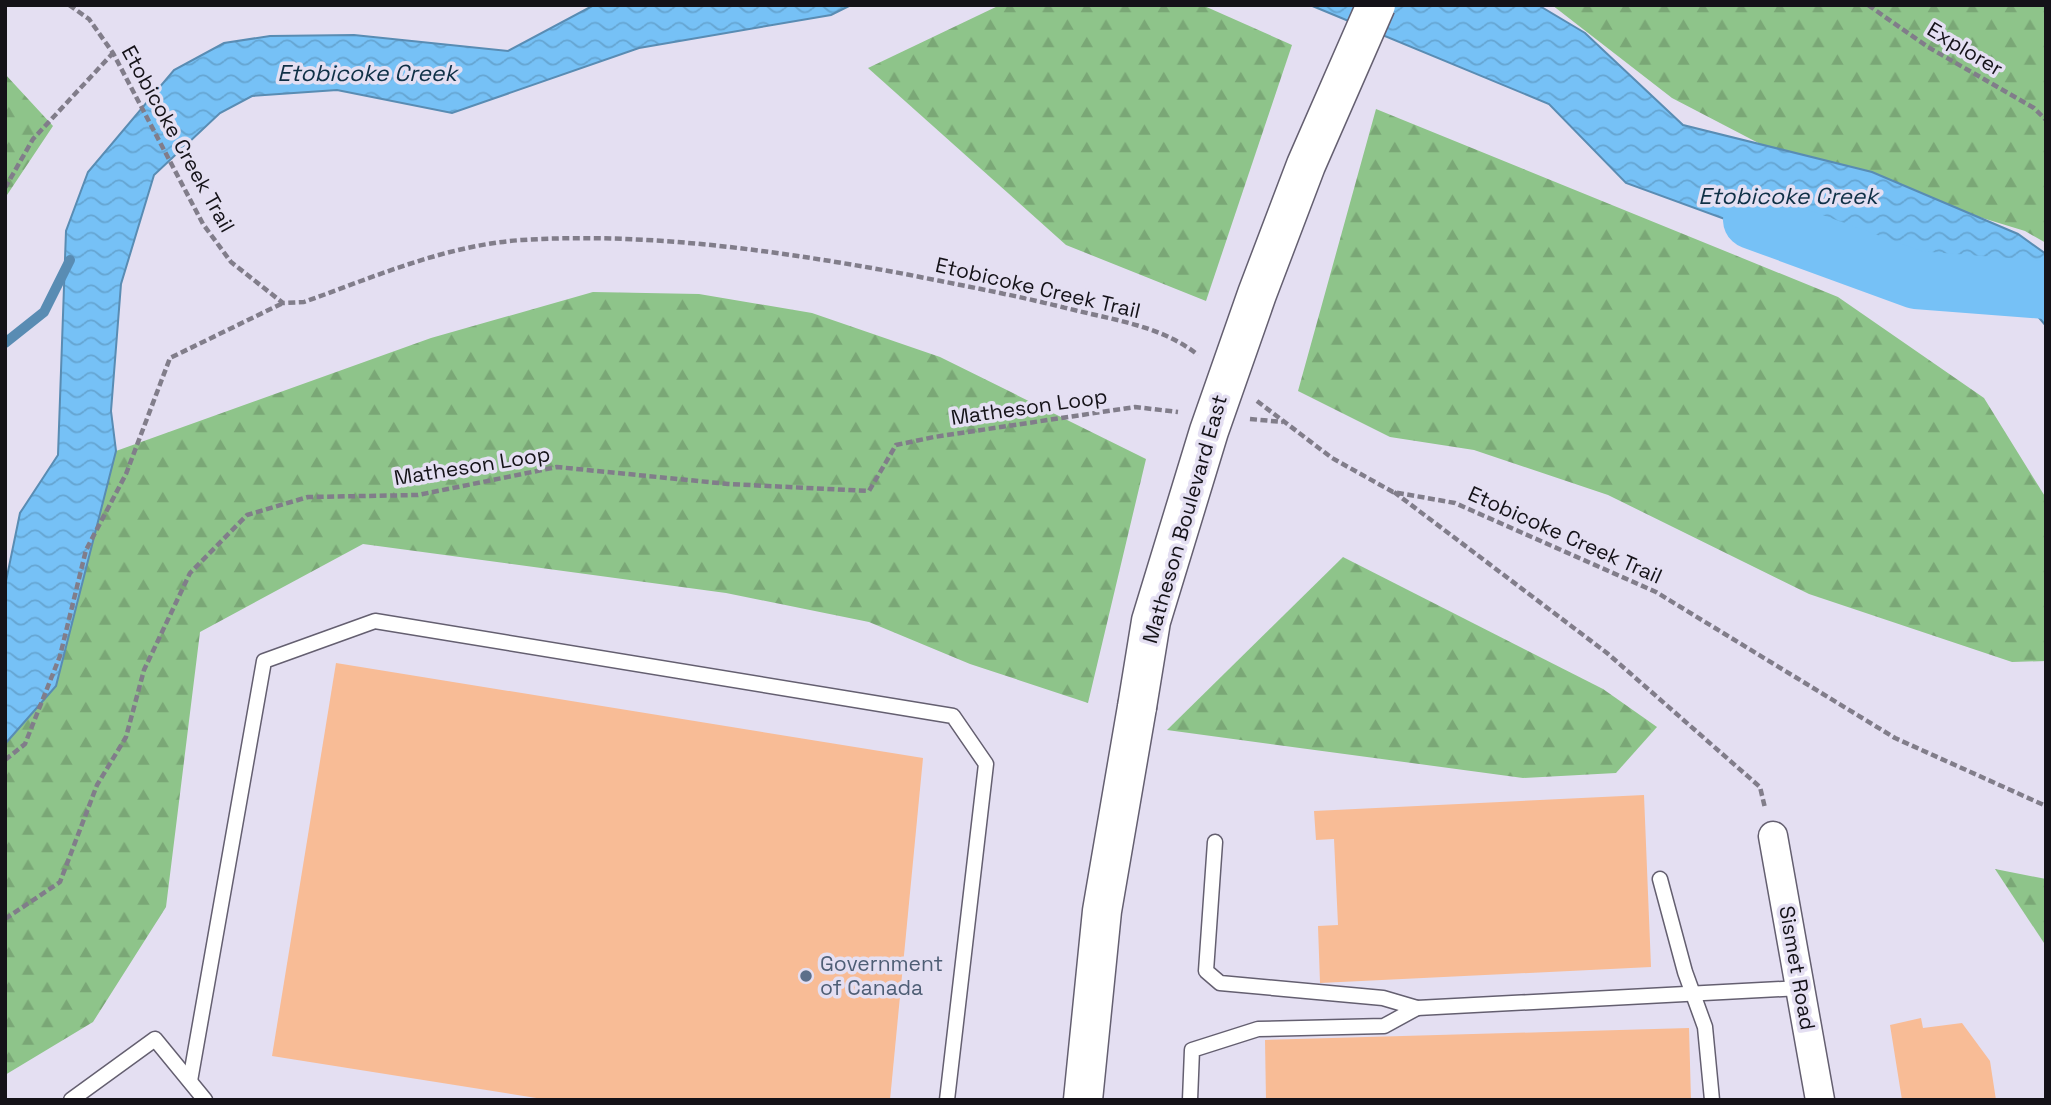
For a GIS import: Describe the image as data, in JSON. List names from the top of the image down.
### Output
{
  "streets": {
    "street": ["Matheson Boulevard East", "Sismet Road"],
    "path": ["Explorer", "Etobicoke Creek Trail", "Matheson Loop"]
  },
  "water": ["Etobicoke Creek"],
  "places": ["Government of Canada"]
}
